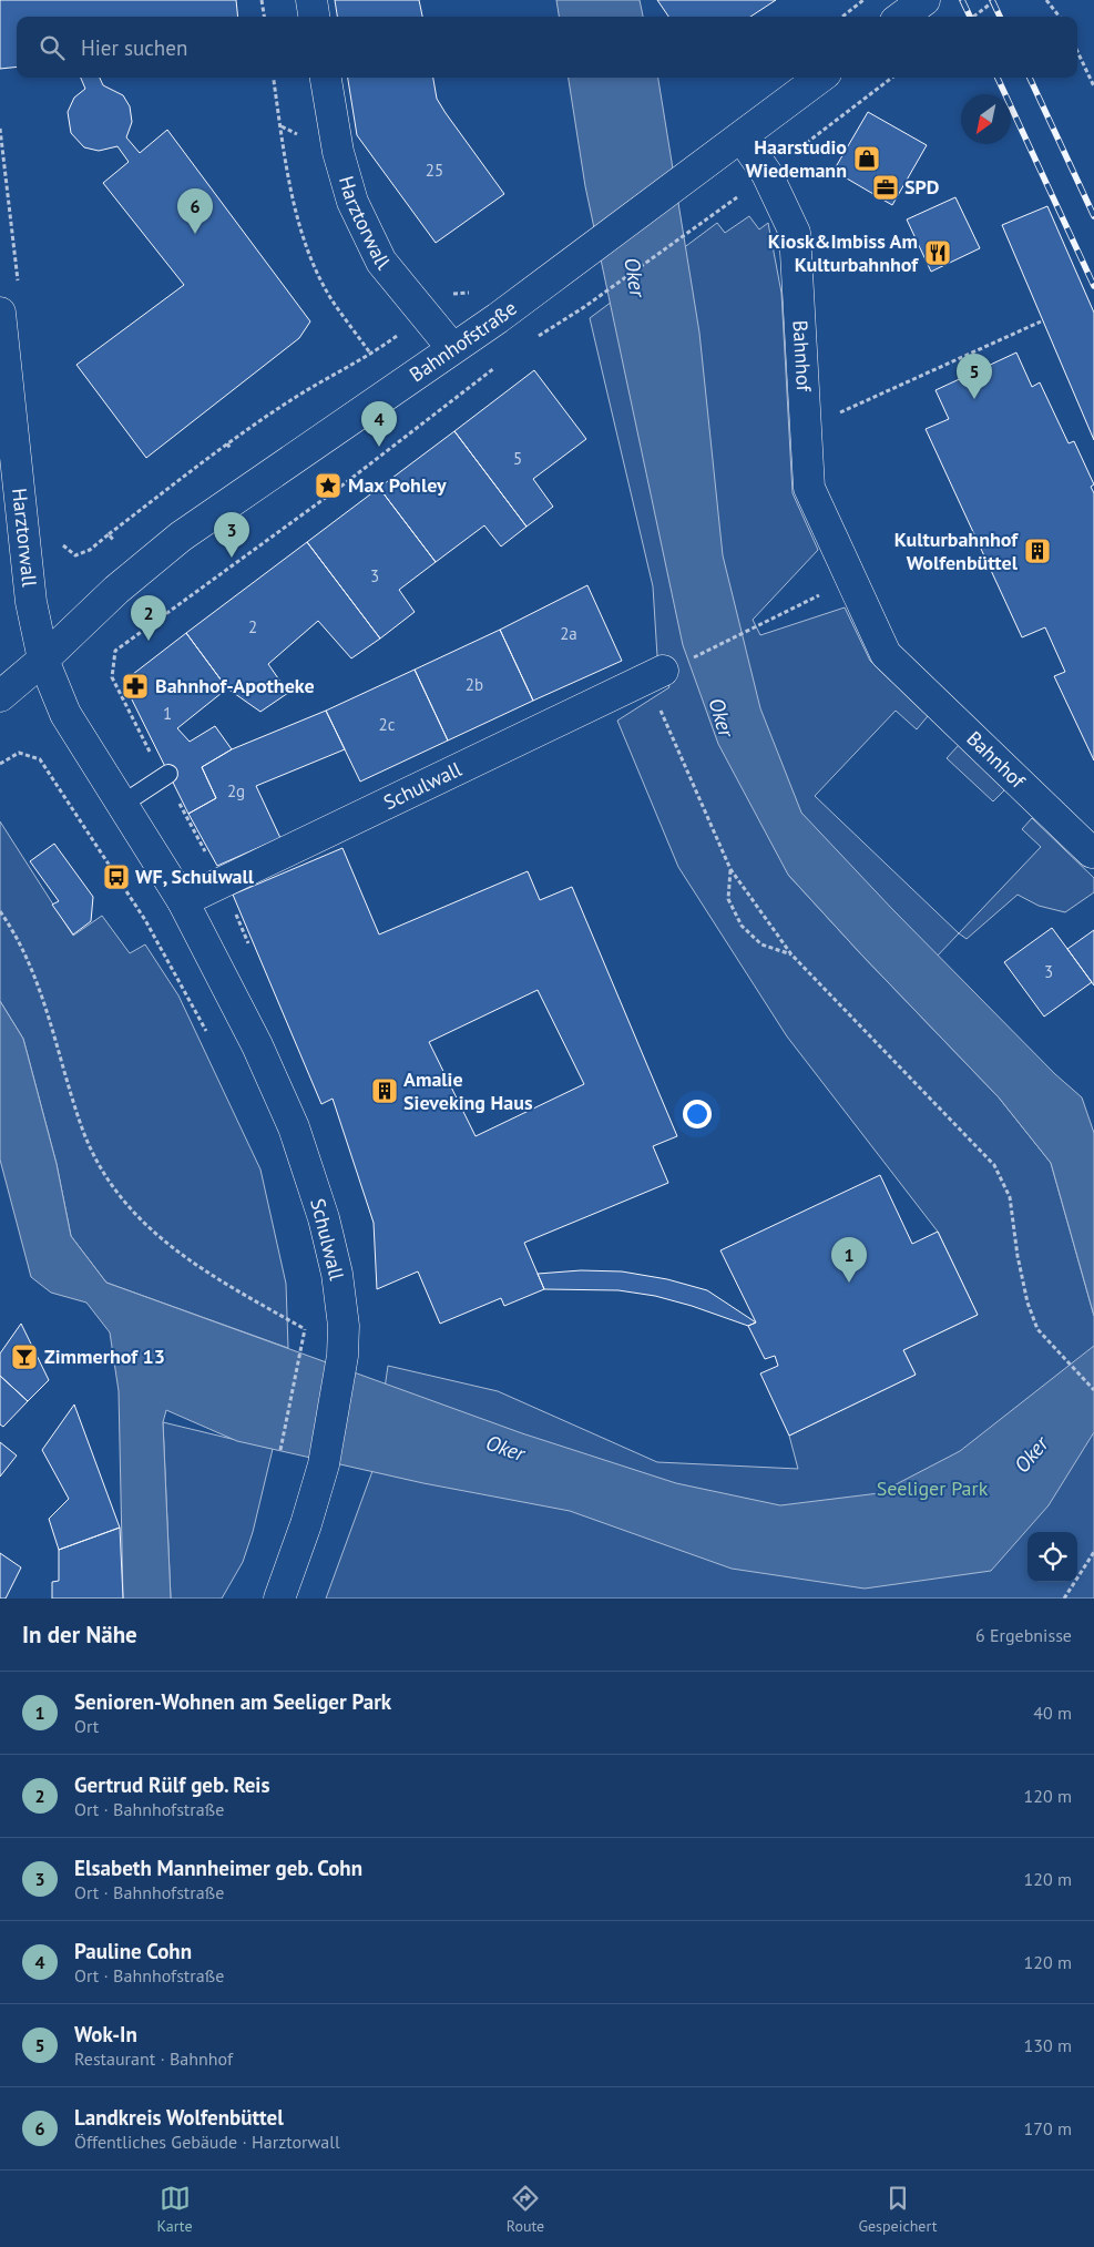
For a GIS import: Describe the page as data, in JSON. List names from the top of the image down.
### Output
{
  "streets": {
    "street": [
      "Harztorwall",
      "Bahnhofstraße",
      "Bahnhof",
      "Schulwall"
    ]
  },
  "crossings": [
    ["Harztorwall", "Bahnhofstraße"],
    ["Harztorwall", "Schulwall"],
    ["Bahnhofstraße", "Bahnhof"],
    ["Bahnhofstraße", "Schulwall"]
  ],
  "water": ["Oker"],
  "parks": ["Seeliger Park"],
  "places": {
    "shop": ["Haarstudio Wiedemann"],
    "office": ["SPD"],
    "restaurant": ["Kiosk&Imbiss Am Kulturbahnhof"],
    "place": ["Max Pohley"],
    "building": ["Kulturbahnhof Wolfenbüttel", "Amalie Sieveking Haus"],
    "pharmacy": ["Bahnhof-Apotheke"],
    "bus stop": ["WF, Schulwall"],
    "bar": ["Zimmerhof 13"]
  },
  "house_numbers": [
    "25",
    "5",
    "3",
    "2",
    "2a",
    "2b",
    "1",
    "2c",
    "2g",
    "3"
  ],
  "north": "bottom left",
  "page": {
    "search": "Hier suchen",
    "pins": [
      "6",
      "5",
      "4",
      "3",
      "2",
      "1"
    ],
    "heading": ["In der Nähe", "6 Ergebnisse"],
    "list": [
      {
        "mark": "1",
        "name": "Senioren-Wohnen am Seeliger Park",
        "note": "Ort",
        "value": "40 m"
      },
      {
        "mark": "2",
        "name": "Gertrud Rülf geb. Reis",
        "note": "Ort · Bahnhofstraße",
        "value": "120 m"
      },
      {
        "mark": "3",
        "name": "Elsabeth Mannheimer geb. Cohn",
        "note": "Ort · Bahnhofstraße",
        "value": "120 m"
      },
      {
        "mark": "4",
        "name": "Pauline Cohn",
        "note": "Ort · Bahnhofstraße",
        "value": "120 m"
      },
      {
        "mark": "5",
        "name": "Wok-In",
        "note": "Restaurant · Bahnhof",
        "value": "130 m"
      },
      {
        "mark": "6",
        "name": "Landkreis Wolfenbüttel",
        "note": "Öffentliches Gebäude · Harztorwall",
        "value": "170 m"
      }
    ],
    "nav": ["Karte", "Route", "Gespeichert"]
  }
}
